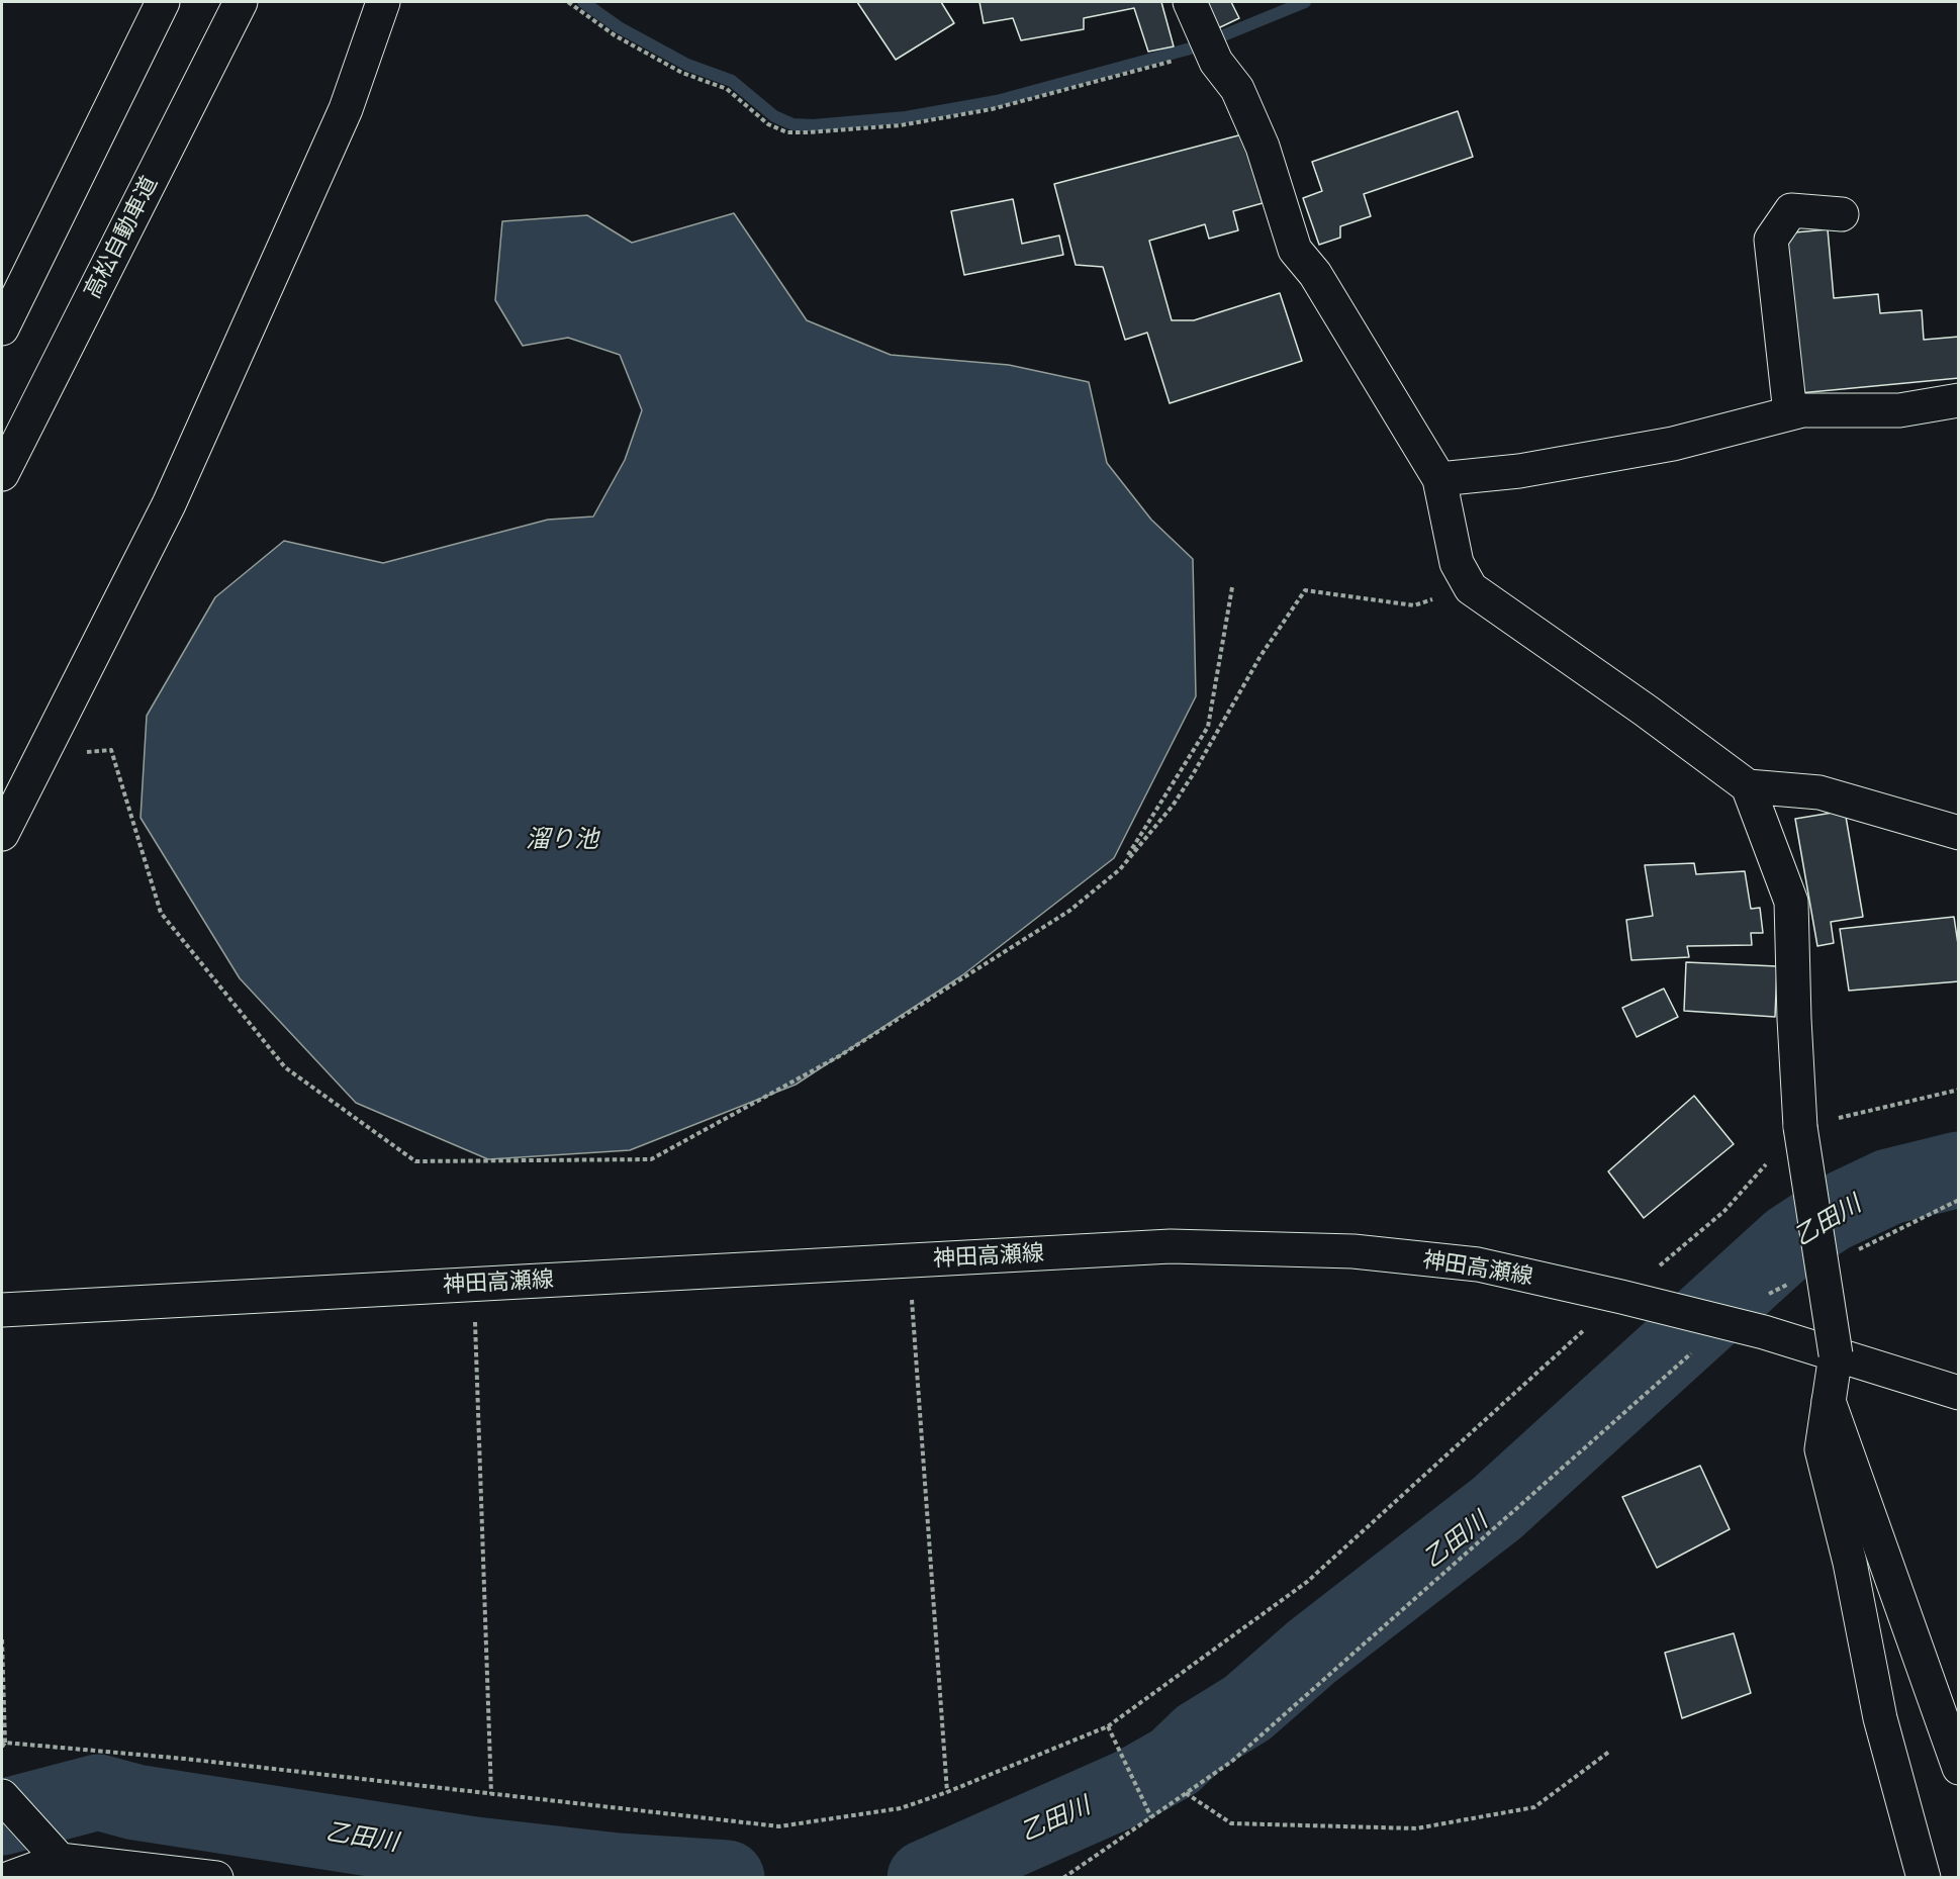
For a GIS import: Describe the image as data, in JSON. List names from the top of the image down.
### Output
{
  "streets": {
    "main road": ["高松自動車道", "神田高瀬線"]
  },
  "water": ["溜り池", "乙田川"]
}
